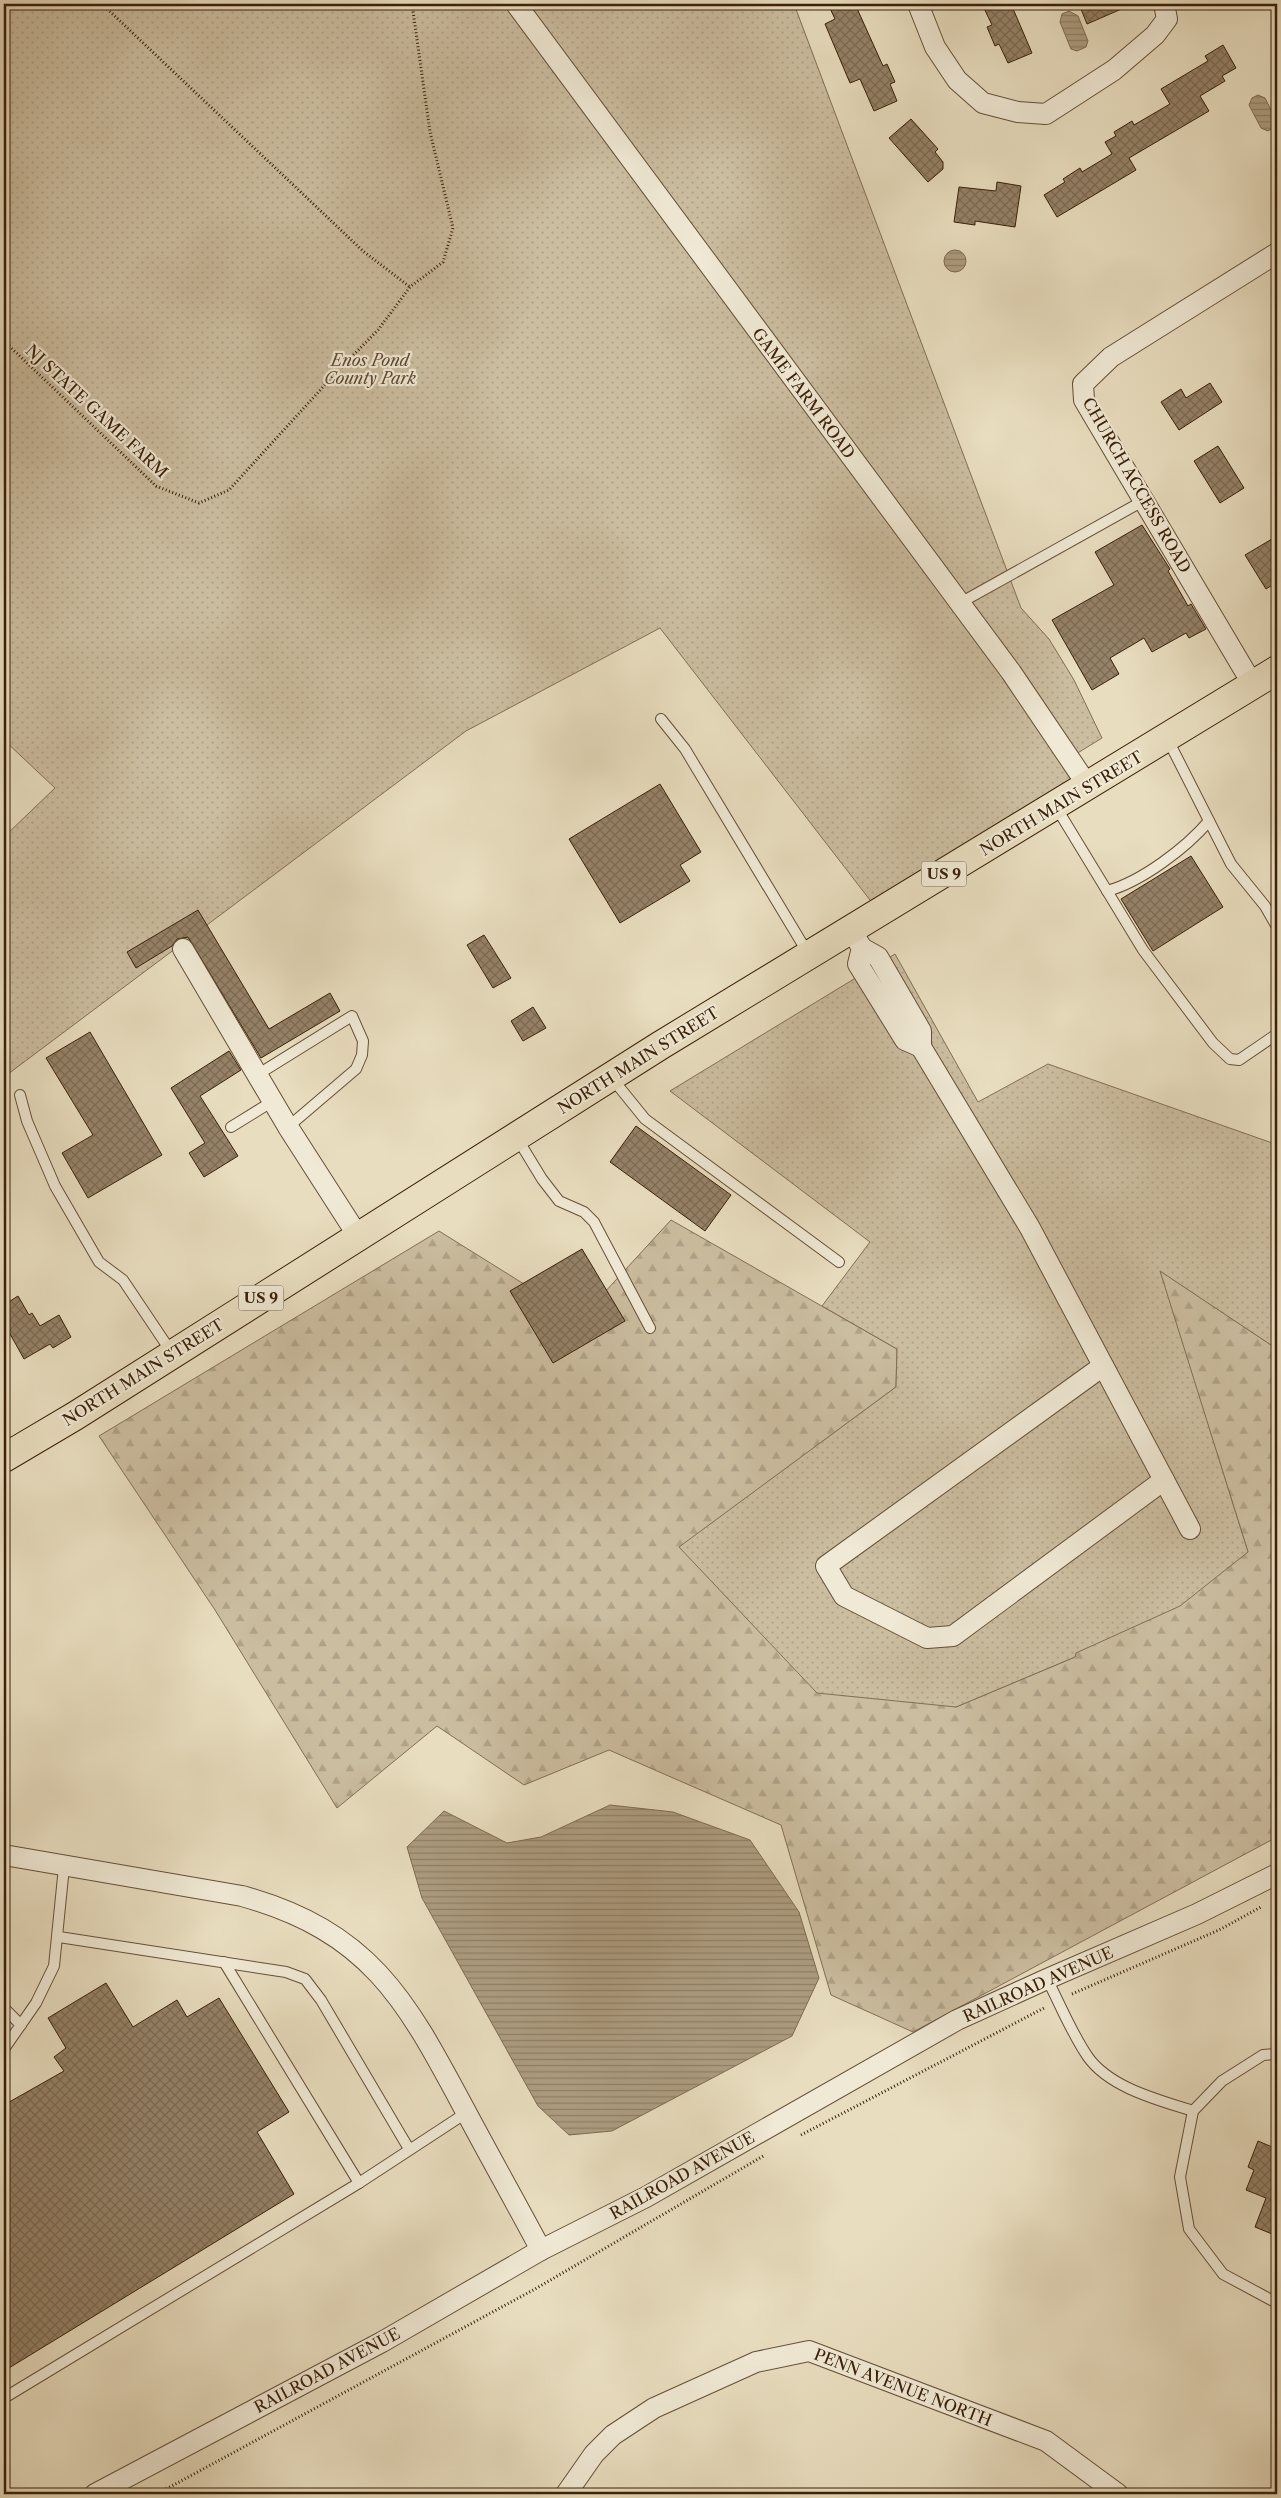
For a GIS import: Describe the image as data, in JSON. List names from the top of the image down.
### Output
{
  "streets": {
    "highway": ["NORTH MAIN STREET", "US 9"],
    "street": [
      "GAME FARM ROAD",
      "CHURCH ACCESS ROAD",
      "RAILROAD AVENUE",
      "PENN AVENUE NORTH"
    ],
    "path": ["NJ STATE GAME FARM"]
  },
  "crossings": [
    ["GAME FARM ROAD", "NORTH MAIN STREET"],
    ["CHURCH ACCESS ROAD", "NORTH MAIN STREET"]
  ],
  "parks": ["Enos Pond County Park"]
}
